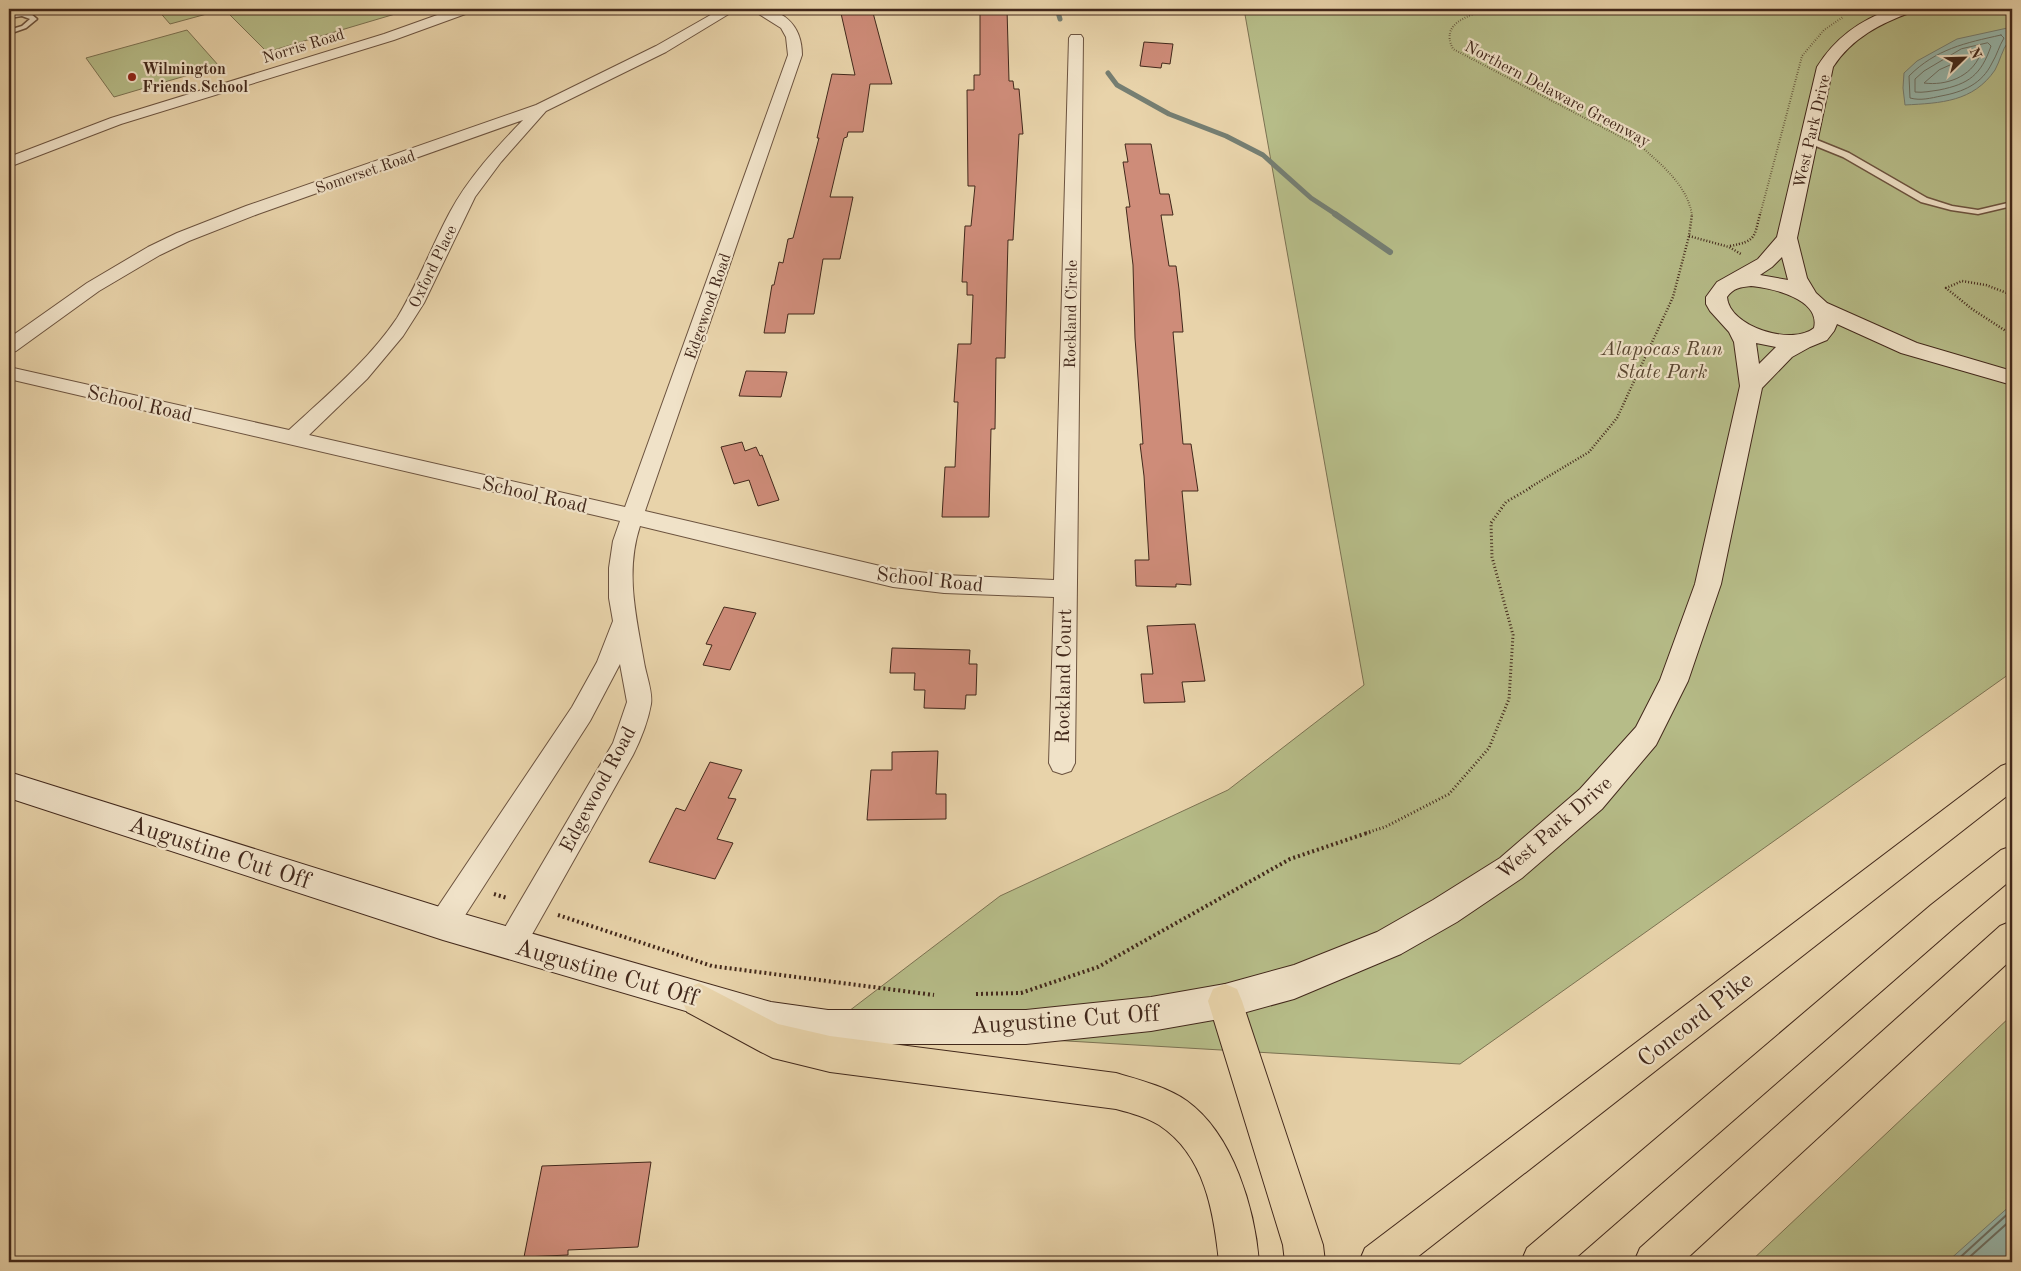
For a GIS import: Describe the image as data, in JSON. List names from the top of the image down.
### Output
{
  "streets": {
    "main road": ["Concord Pike"],
    "street": [
      "Norris Road",
      "West Park Drive",
      "Somerset Road",
      "Oxford Place",
      "Edgewood Road",
      "Rockland Circle",
      "School Road",
      "Rockland Court",
      "Augustine Cut Off"
    ],
    "path": ["Northern Delaware Greenway"]
  },
  "crossings": [
    ["West Park Drive", "Augustine Cut Off"],
    ["Somerset Road", "Oxford Place"],
    ["Oxford Place", "School Road"],
    ["Edgewood Road", "School Road"],
    ["Edgewood Road", "Augustine Cut Off"],
    ["Rockland Circle", "School Road"],
    ["Rockland Circle", "Rockland Court"],
    ["School Road", "Rockland Court"]
  ],
  "parks": ["Alapocas Run State Park"],
  "places": ["Wilmington Friends School"],
  "north": "top right"
}
